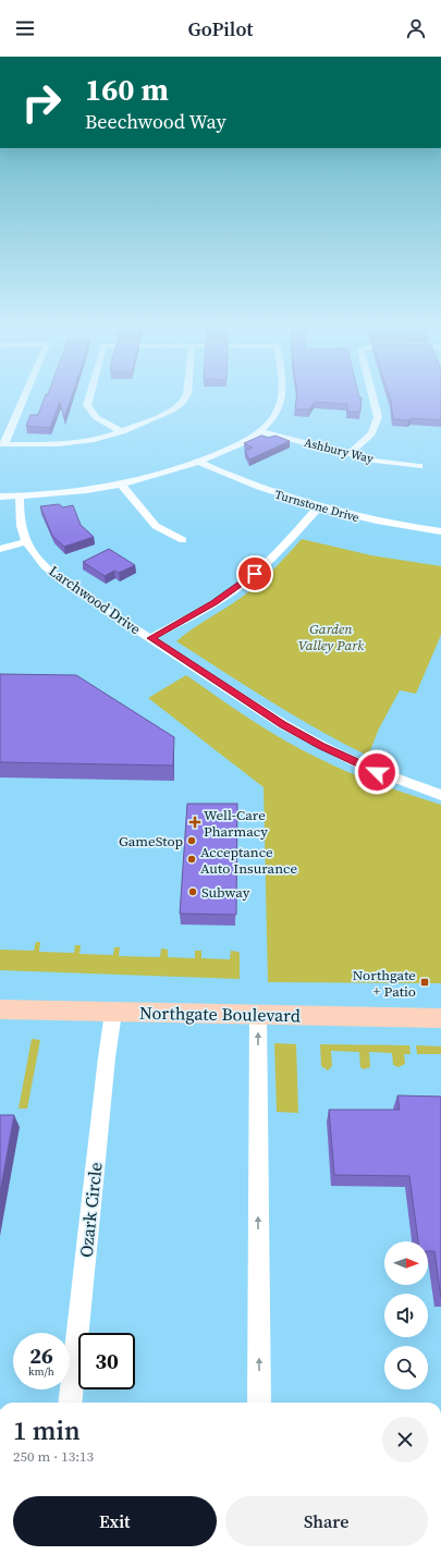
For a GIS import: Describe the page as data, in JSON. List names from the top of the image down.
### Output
{
  "streets": {
    "main road": ["Northgate Boulevard"],
    "street": [
      "Ashbury Way",
      "Turnstone Drive",
      "Larchwood Drive",
      "Ozark Circle"
    ]
  },
  "crossings": [
    ["Northgate Boulevard", "Ozark Circle"]
  ],
  "parks": ["Garden Valley Park"],
  "places": {
    "health": ["Well-Care Pharmacy"],
    "other": ["GameStop", "Acceptance Auto Insurance", "Subway"],
    "transit": ["Northgate + Patio"]
  },
  "north": "right",
  "page": {
    "header": "GoPilot",
    "turn": ["160 m", "Beechwood Way"],
    "speed": "26 km/h",
    "limit": "30",
    "heading": ["1 min", "250 m · 13:13"],
    "buttons": ["Exit", "Share"]
  }
}
